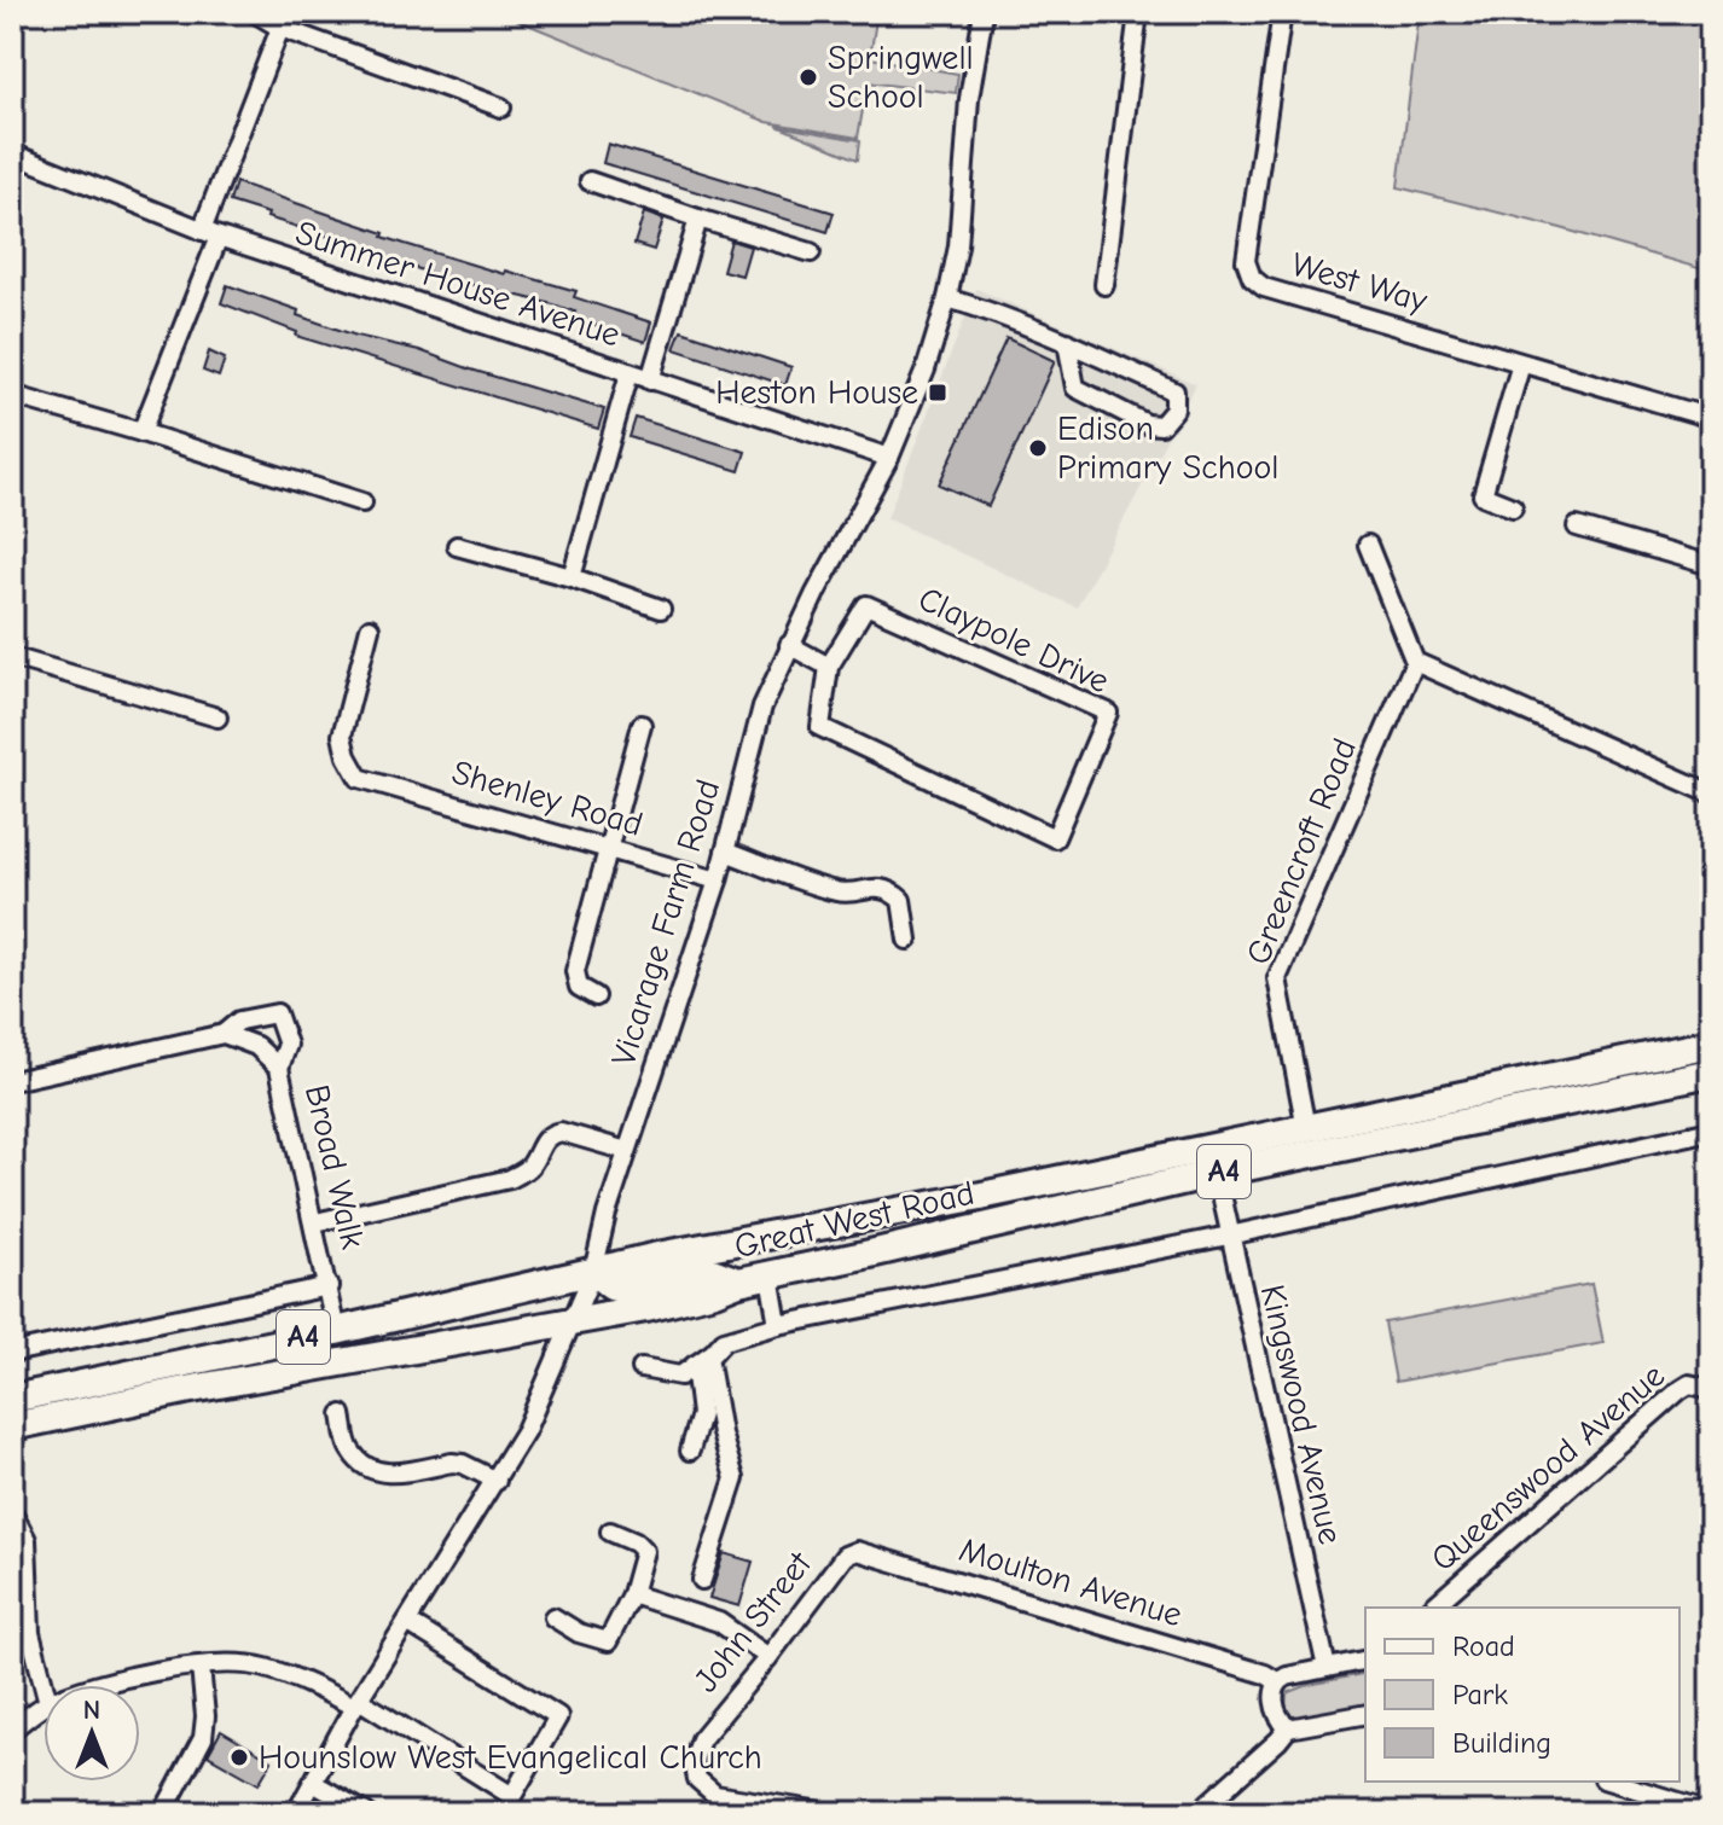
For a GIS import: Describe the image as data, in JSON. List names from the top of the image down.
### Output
{
  "streets": {
    "highway": ["A4", "Great West Road"],
    "street": [
      "West Way",
      "Summer House Avenue",
      "Claypole Drive",
      "Shenley Road",
      "Greencroft Road",
      "Vicarage Farm Road",
      "Broad Walk",
      "Kingswood Avenue",
      "Queenswood Avenue",
      "Moulton Avenue",
      "John Street"
    ]
  },
  "crossings": [
    ["Summer House Avenue", "Vicarage Farm Road"],
    ["Shenley Road", "Vicarage Farm Road"],
    ["Greencroft Road", "Great West Road"],
    ["Vicarage Farm Road", "A4"],
    ["Vicarage Farm Road", "Great West Road"],
    ["Broad Walk", "Great West Road"],
    ["A4", "Great West Road"],
    ["Great West Road", "Kingswood Avenue"],
    ["Moulton Avenue", "John Street"]
  ],
  "places": {
    "other": ["Springwell School", "Edison Primary School", "Hounslow West Evangelical Church"],
    "transit": ["Heston House"]
  },
  "legend": ["Road", "Park", "Building"],
  "north": "top"
}
